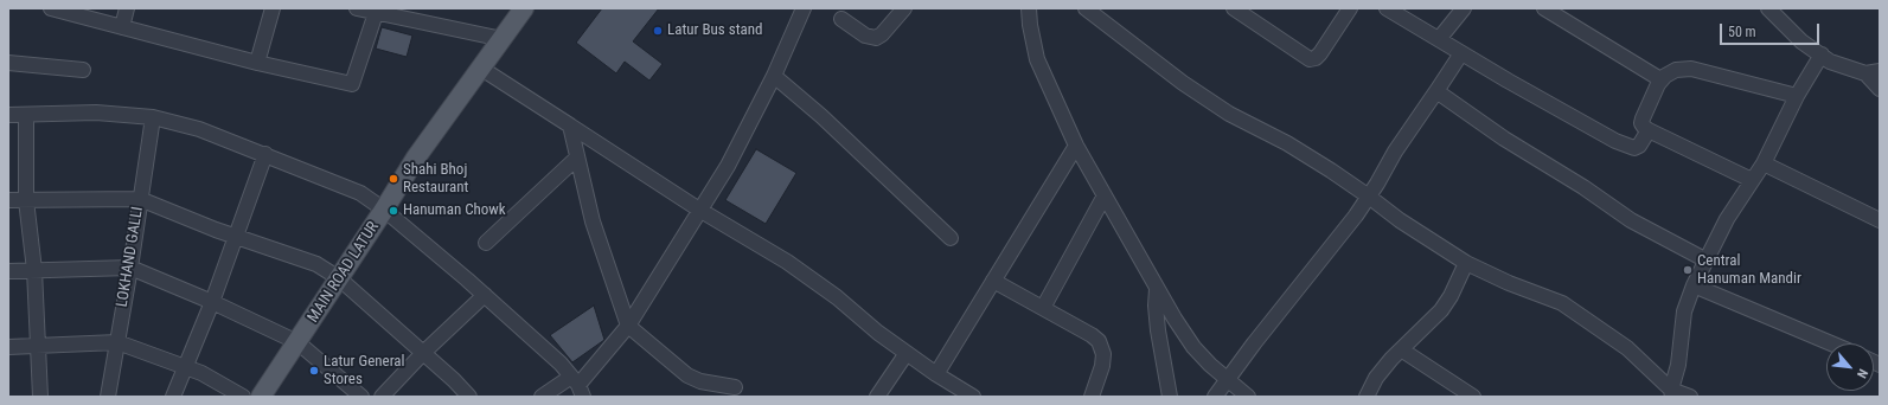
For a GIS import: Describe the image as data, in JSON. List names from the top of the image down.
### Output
{
  "streets": {
    "main road": ["MAIN ROAD LATUR"],
    "street": ["LOKHAND GALLI"]
  },
  "places": [
    "Latur Bus stand",
    "Shahi Bhoj Restaurant",
    "Hanuman Chowk",
    "Central Hanuman Mandir",
    "Latur General Stores"
  ],
  "scale_bar": "50 m",
  "north": "bottom right"
}
